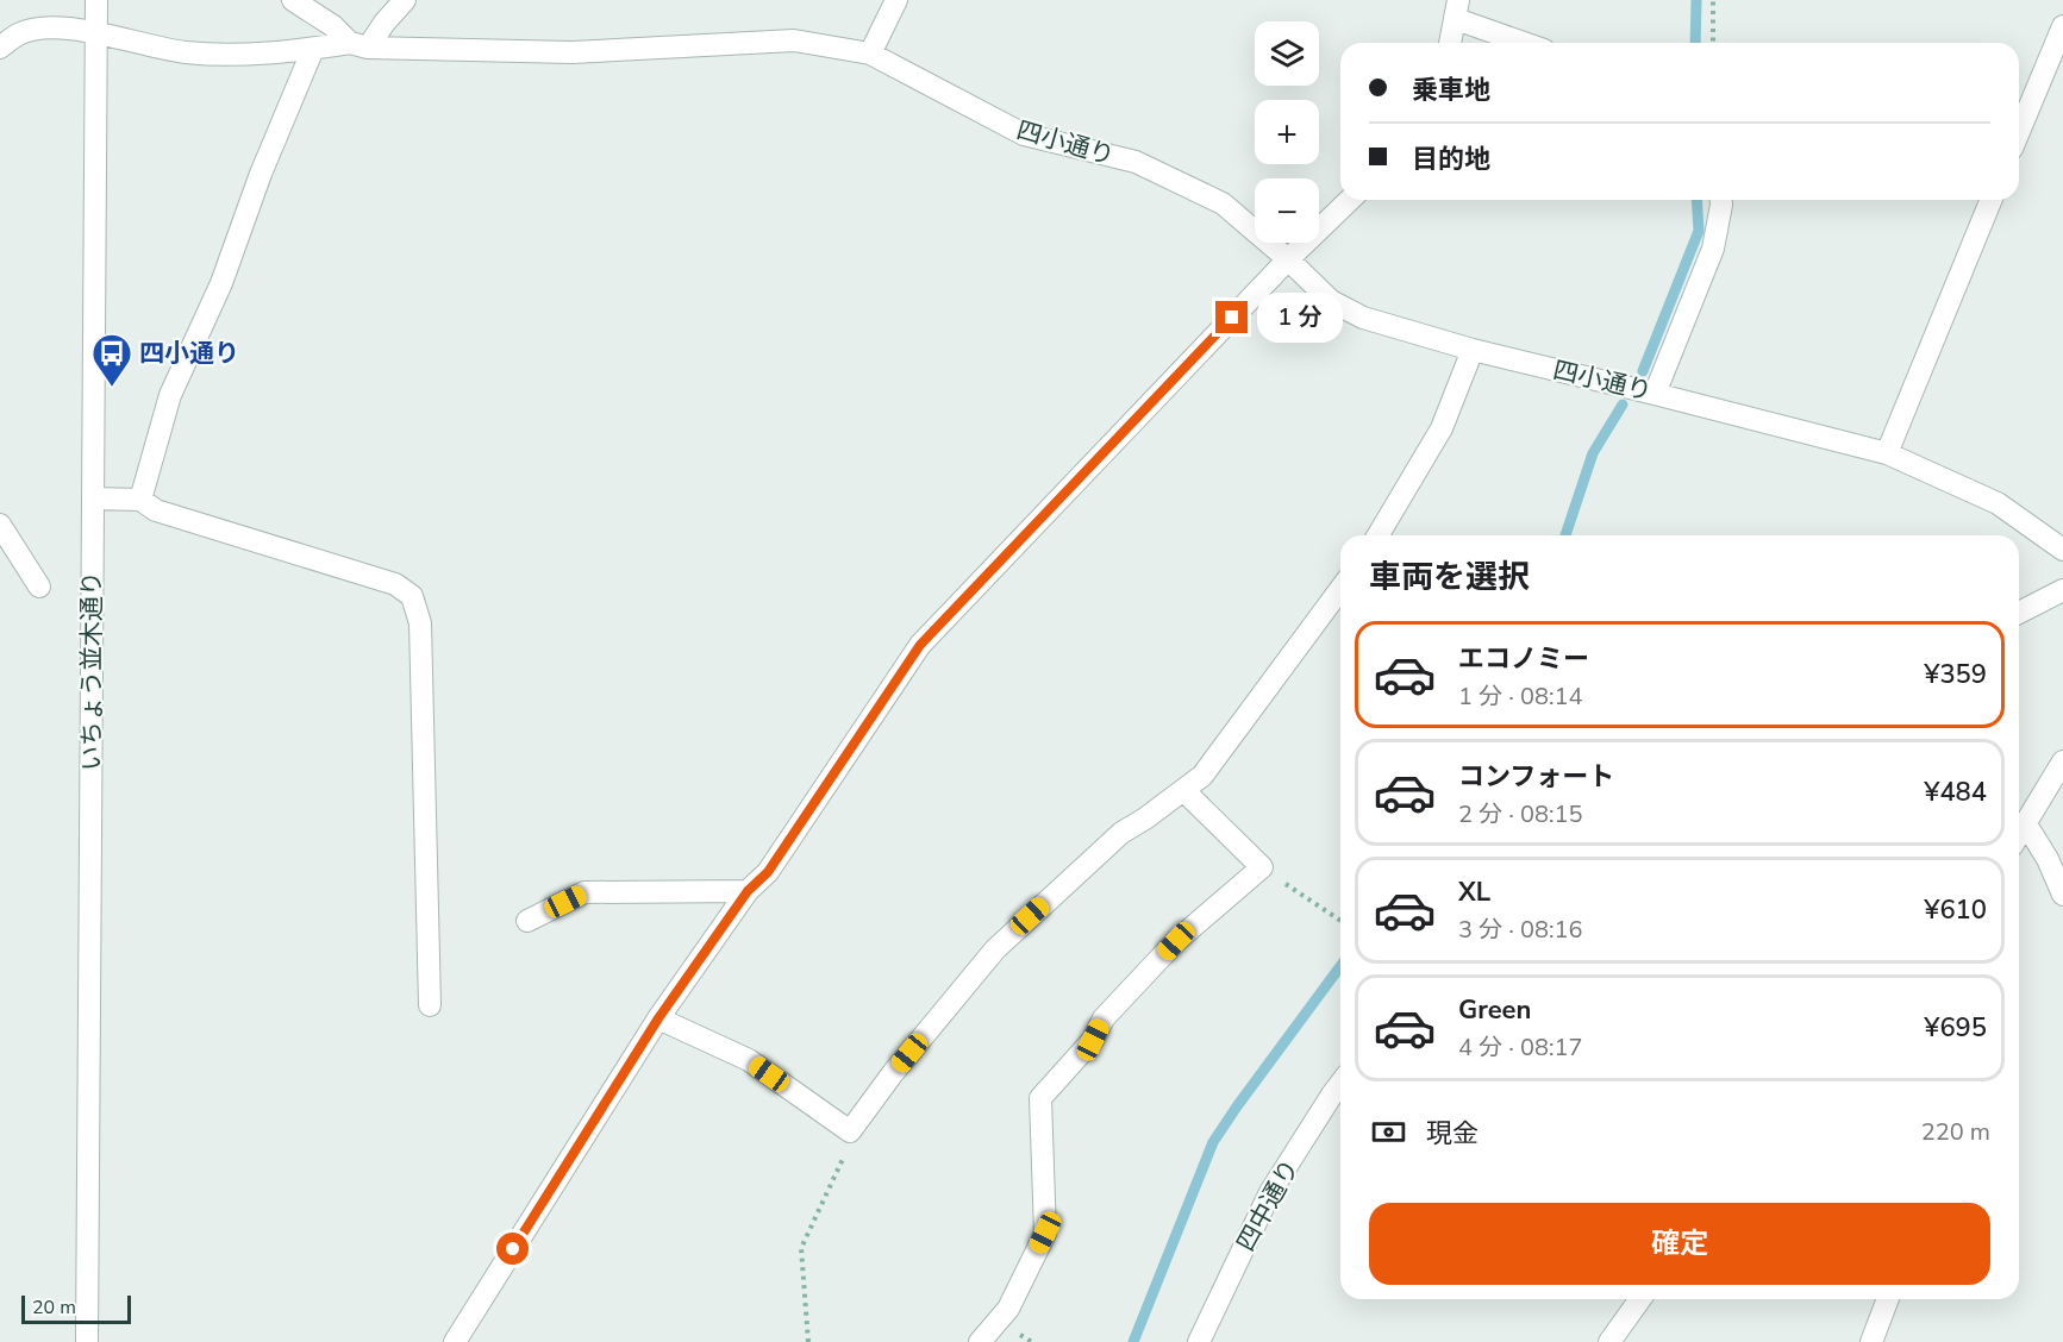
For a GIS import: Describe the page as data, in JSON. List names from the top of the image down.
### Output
{
  "streets": {
    "street": ["四小通り", "いちょう並木通り", "四中通り"]
  },
  "crossings": [
    ["四小通り", "いちょう並木通り"]
  ],
  "places": {
    "bus stop": ["四小通り"]
  },
  "scale_bar": "20 m",
  "page": {
    "map_buttons": ["+", "−"],
    "banner": ["乗車地", "目的地"],
    "bubble": "1 分",
    "heading": "車両を選択",
    "list": [
      {
        "name": "エコノミー",
        "note": "1 分 · 08:14",
        "value": "¥359"
      },
      {
        "name": "コンフォート",
        "note": "2 分 · 08:15",
        "value": "¥484"
      },
      {
        "name": "XL",
        "note": "3 分 · 08:16",
        "value": "¥610"
      },
      {
        "name": "Green",
        "note": "4 分 · 08:17",
        "value": "¥695"
      }
    ],
    "pay": ["現金", "220 m"],
    "buttons": "確定",
    "scale": "20 m"
  }
}
